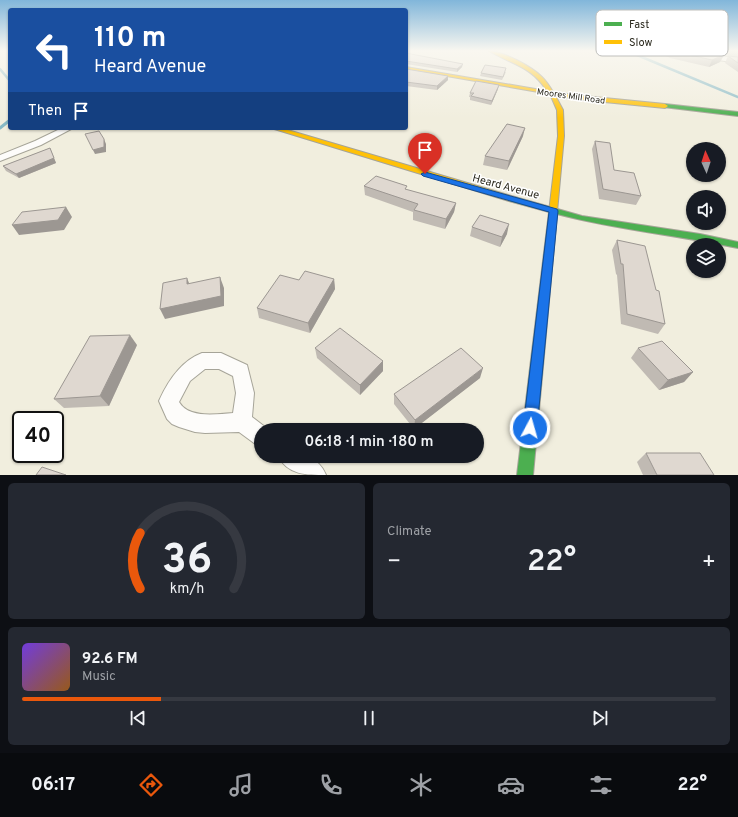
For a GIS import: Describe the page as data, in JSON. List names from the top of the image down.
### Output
{
  "streets": {
    "street": ["Moores Mill Road", "Heard Avenue"]
  },
  "legend": ["Fast", "Slow"],
  "north": "top",
  "page": {
    "turn": ["110 m", "Heard Avenue"],
    "then": "Then",
    "limit": "40",
    "trip": "06:18 · 1 min · 180 m",
    "tile": "Climate",
    "heat": ["−", "22°", "+"],
    "song": ["92.6 FM", "Music"],
    "tabs": ["06:17", "22°"],
    "gauge": ["36", "km/h"]
  }
}
